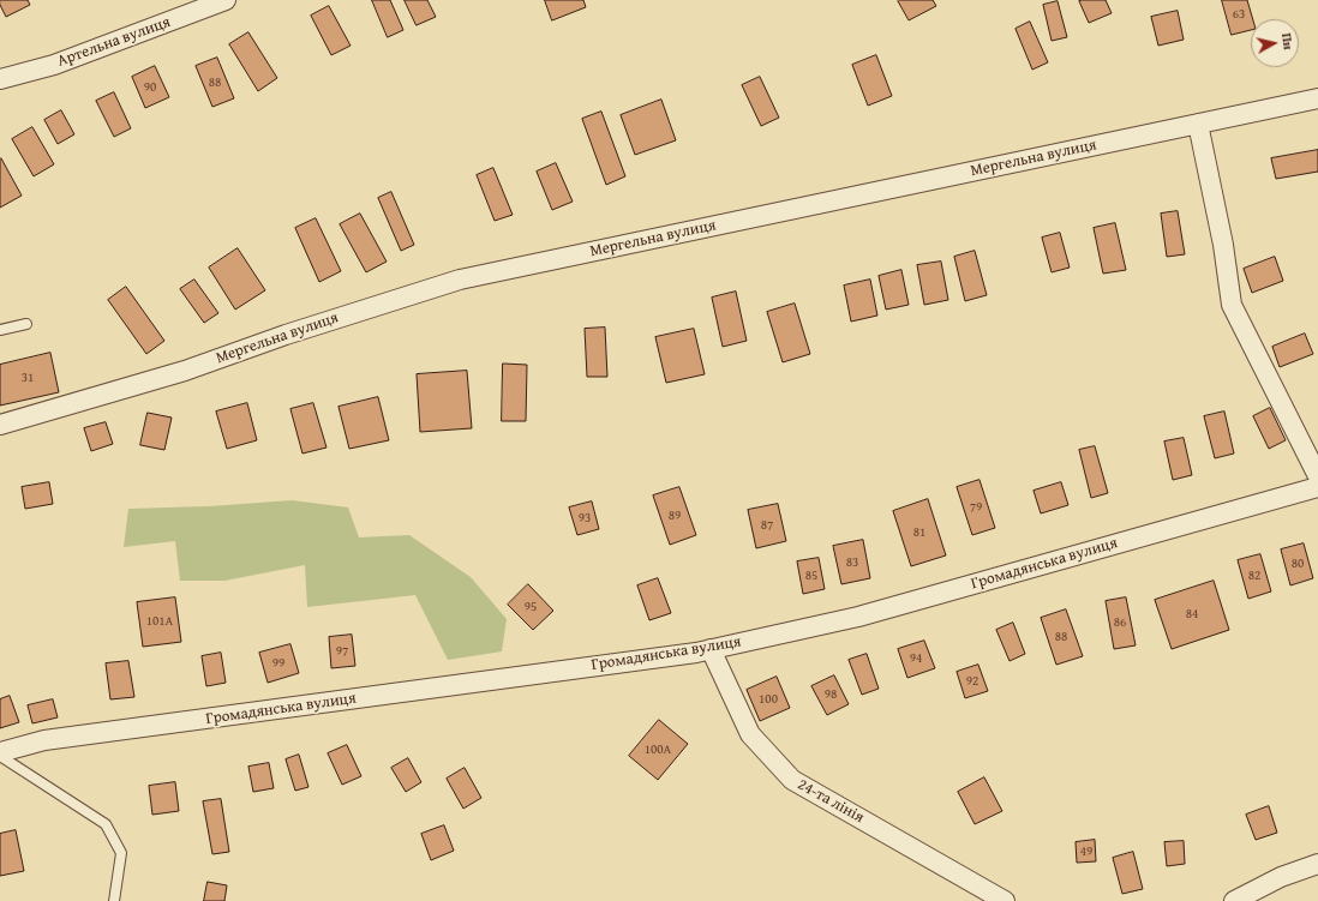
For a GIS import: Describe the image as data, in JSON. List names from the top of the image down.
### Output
{
  "streets": {
    "street": [
      "Артельна вулиця",
      "Мергельна вулиця",
      "Громадянська вулиця",
      "24-та лінія"
    ]
  },
  "crossings": [
    ["Громадянська вулиця", "24-та лінія"]
  ],
  "house_numbers": [
    "63",
    "88",
    "90",
    "31",
    "79",
    "89",
    "93",
    "87",
    "81",
    "83",
    "80",
    "85",
    "82",
    "95",
    "84",
    "101А",
    "86",
    "88",
    "97",
    "94",
    "99",
    "92",
    "98",
    "100",
    "100А",
    "49"
  ],
  "north": "right"
}
